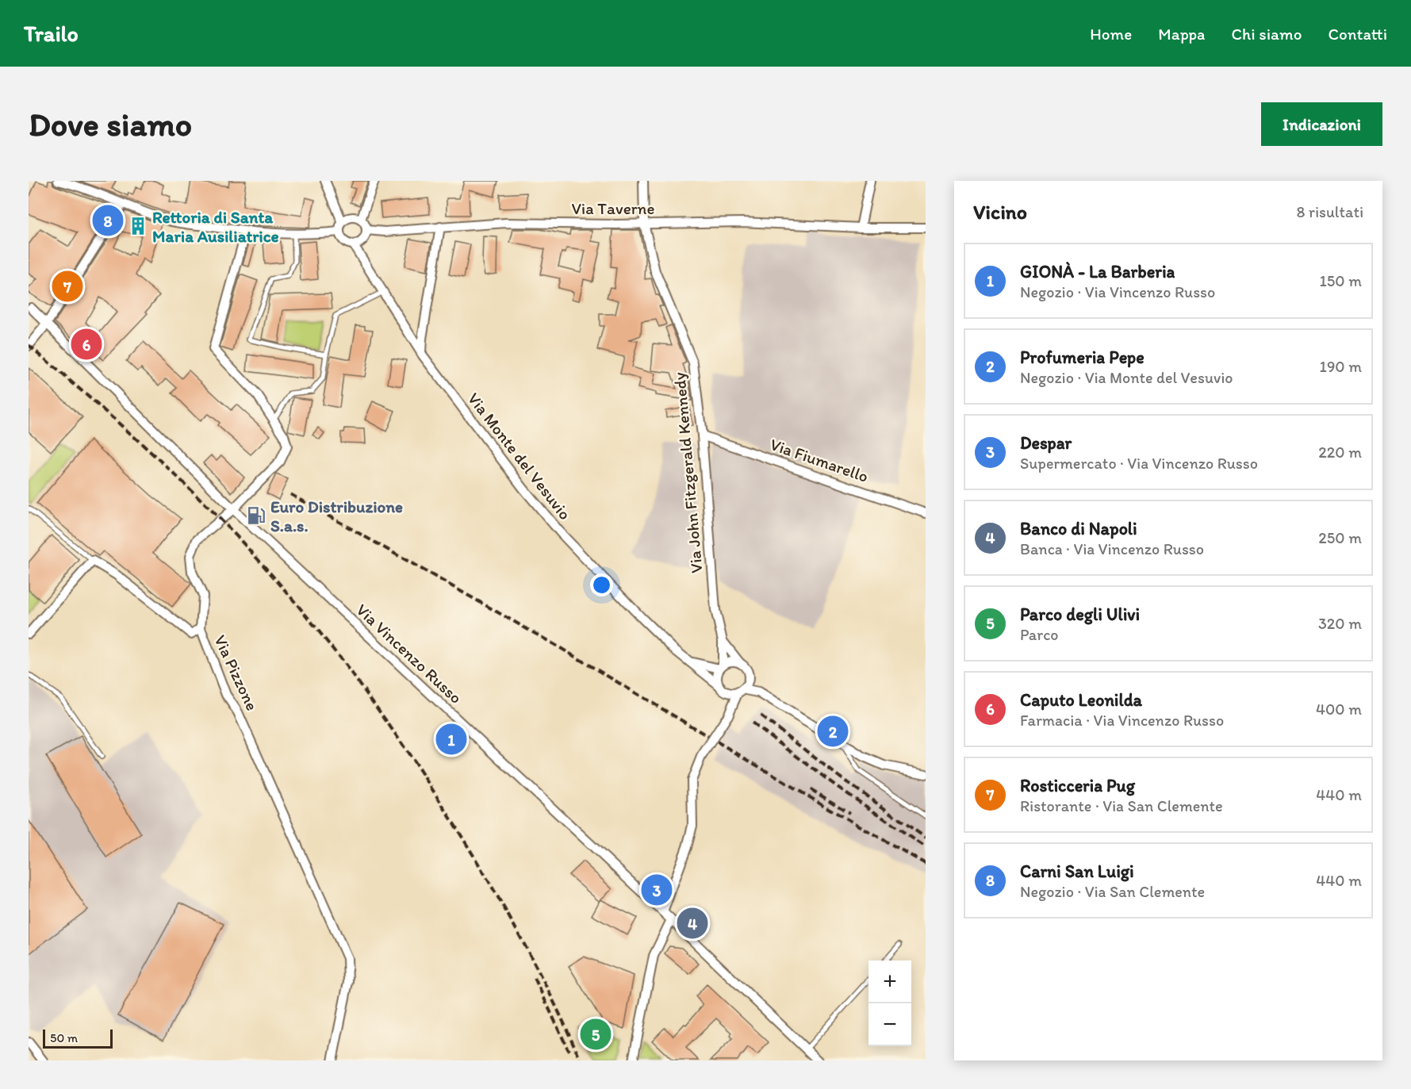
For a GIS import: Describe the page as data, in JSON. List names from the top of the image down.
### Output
{
  "streets": {
    "street": [
      "Via Taverne",
      "Via Monte del Vesuvio",
      "Via Fiumarello",
      "Via John Fitzgerald Kennedy",
      "Via Vincenzo Russo",
      "Via Pizzone"
    ]
  },
  "crossings": [
    ["Via Taverne", "Via Monte del Vesuvio"],
    ["Via Taverne", "Via John Fitzgerald Kennedy"],
    ["Via Monte del Vesuvio", "Via John Fitzgerald Kennedy"],
    ["Via Fiumarello", "Via John Fitzgerald Kennedy"],
    ["Via Vincenzo Russo", "Via Pizzone"]
  ],
  "places": {
    "building": ["Rettoria di Santa Maria Ausiliatrice"],
    "fuel station": ["Euro Distribuzione S.a.s."]
  },
  "scale_bar": "50 m",
  "page": {
    "header": "Trailo",
    "nav": [
      "Home",
      "Mappa",
      "Chi siamo",
      "Contatti"
    ],
    "buttons": "Indicazioni",
    "title": "Dove siamo",
    "heading": ["Vicino", "8 risultati"],
    "pins": [
      "8",
      "7",
      "6",
      "2",
      "1",
      "3",
      "4",
      "5"
    ],
    "list": [
      {
        "mark": "1",
        "name": "GIONÀ - La Barberia",
        "note": "Negozio · Via Vincenzo Russo",
        "value": "150 m"
      },
      {
        "mark": "2",
        "name": "Profumeria Pepe",
        "note": "Negozio · Via Monte del Vesuvio",
        "value": "190 m"
      },
      {
        "mark": "3",
        "name": "Despar",
        "note": "Supermercato · Via Vincenzo Russo",
        "value": "220 m"
      },
      {
        "mark": "4",
        "name": "Banco di Napoli",
        "note": "Banca · Via Vincenzo Russo",
        "value": "250 m"
      },
      {
        "mark": "5",
        "name": "Parco degli Ulivi",
        "note": "Parco",
        "value": "320 m"
      },
      {
        "mark": "6",
        "name": "Caputo Leonilda",
        "note": "Farmacia · Via Vincenzo Russo",
        "value": "400 m"
      },
      {
        "mark": "7",
        "name": "Rosticceria Pug",
        "note": "Ristorante · Via San Clemente",
        "value": "440 m"
      },
      {
        "mark": "8",
        "name": "Carni San Luigi",
        "note": "Negozio · Via San Clemente",
        "value": "440 m"
      }
    ],
    "map_buttons": ["+", "−"],
    "scale": "50 m"
  }
}
